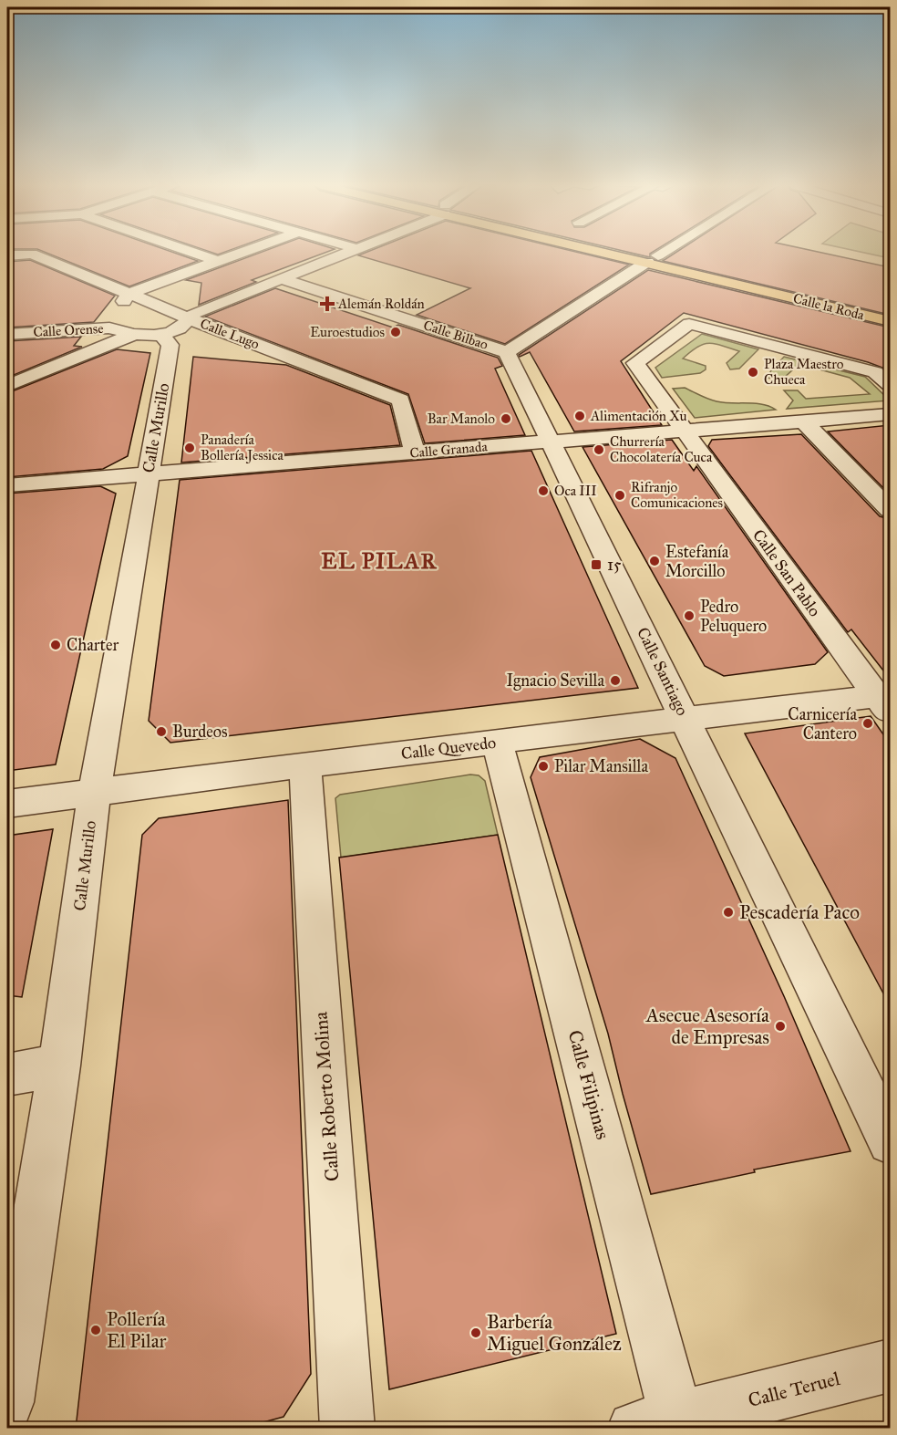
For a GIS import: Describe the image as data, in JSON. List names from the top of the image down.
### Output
{
  "streets": {
    "main road": ["Calle la Roda"],
    "street": [
      "Calle Orense",
      "Calle Lugo",
      "Calle Bilbao",
      "Calle Murillo",
      "Calle Granada",
      "Calle San Pablo",
      "Calle Santiago",
      "Calle Quevedo",
      "Calle Filipinas",
      "Calle Roberto Molina",
      "Calle Teruel"
    ]
  },
  "crossings": [
    ["Calle Orense", "Calle Lugo"],
    ["Calle Orense", "Calle Murillo"],
    ["Calle Lugo", "Calle Murillo"],
    ["Calle Lugo", "Calle Granada"],
    ["Calle Bilbao", "Calle Santiago"],
    ["Calle Murillo", "Calle Granada"],
    ["Calle Murillo", "Calle Quevedo"],
    ["Calle Granada", "Calle San Pablo"],
    ["Calle Granada", "Calle Santiago"],
    ["Calle San Pablo", "Calle Quevedo"],
    ["Calle Santiago", "Calle Quevedo"],
    ["Calle Quevedo", "Calle Filipinas"],
    ["Calle Quevedo", "Calle Roberto Molina"],
    ["Calle Filipinas", "Calle Teruel"]
  ],
  "districts": ["EL PILAR"],
  "places": {
    "health": ["Alemán Roldán"],
    "other": [
      "Euroestudios",
      "Plaza Maestro Chueca",
      "Alimentación Xu",
      "Bar Manolo",
      "Panadería Bollería Jessica",
      "Churrería Chocolatería Cuca",
      "Oca III",
      "Rifranjo Comunicaciones",
      "Estefanía Morcillo",
      "Pedro Peluquero",
      "Charter",
      "Ignacio Sevilla",
      "Carnicería Cantero",
      "Burdeos",
      "Pilar Mansilla",
      "Pescadería Paco",
      "Asecue Asesoría de Empresas",
      "Pollería El Pilar",
      "Barbería Miguel González"
    ],
    "transit": ["15"]
  }
}
